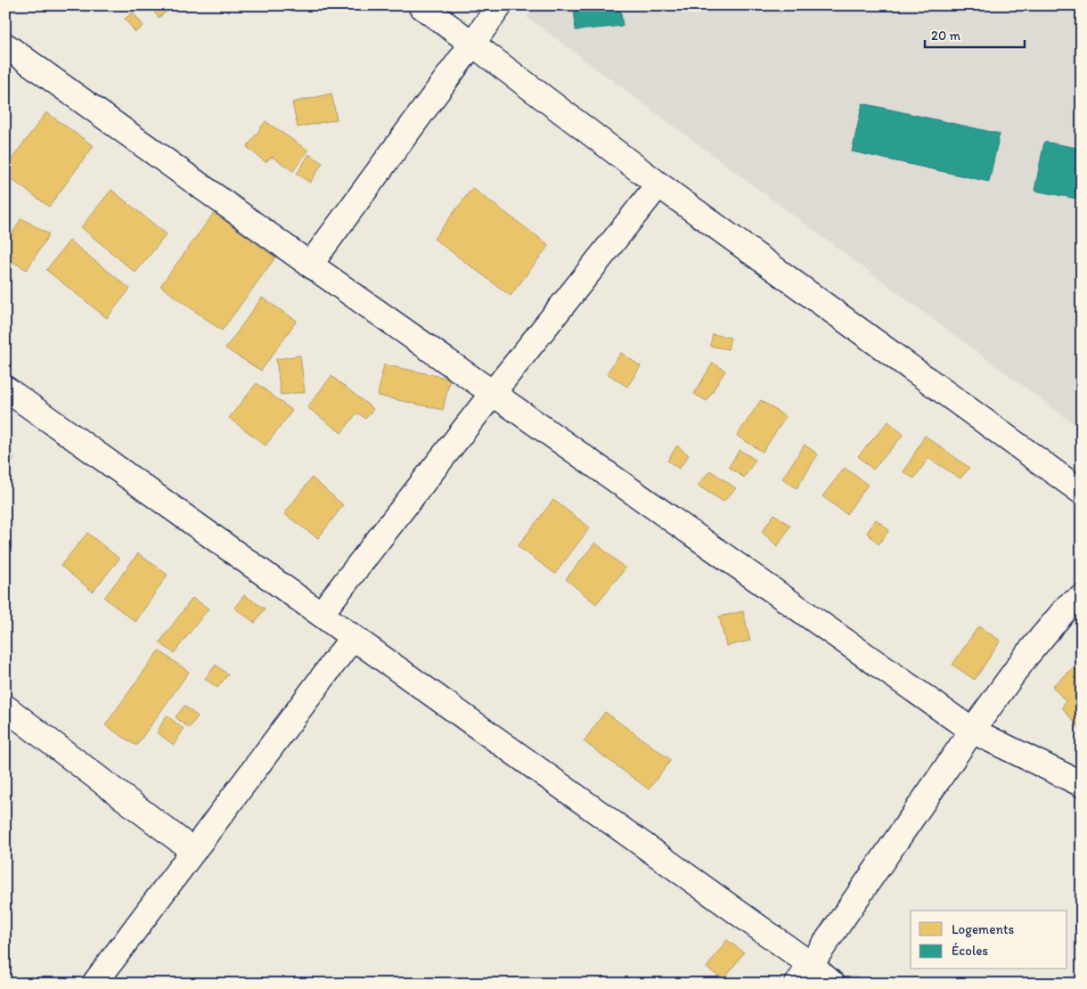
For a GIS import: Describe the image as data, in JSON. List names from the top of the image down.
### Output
{
  "legend": ["Logements", "Écoles"],
  "scale_bar": "20 m"
}
